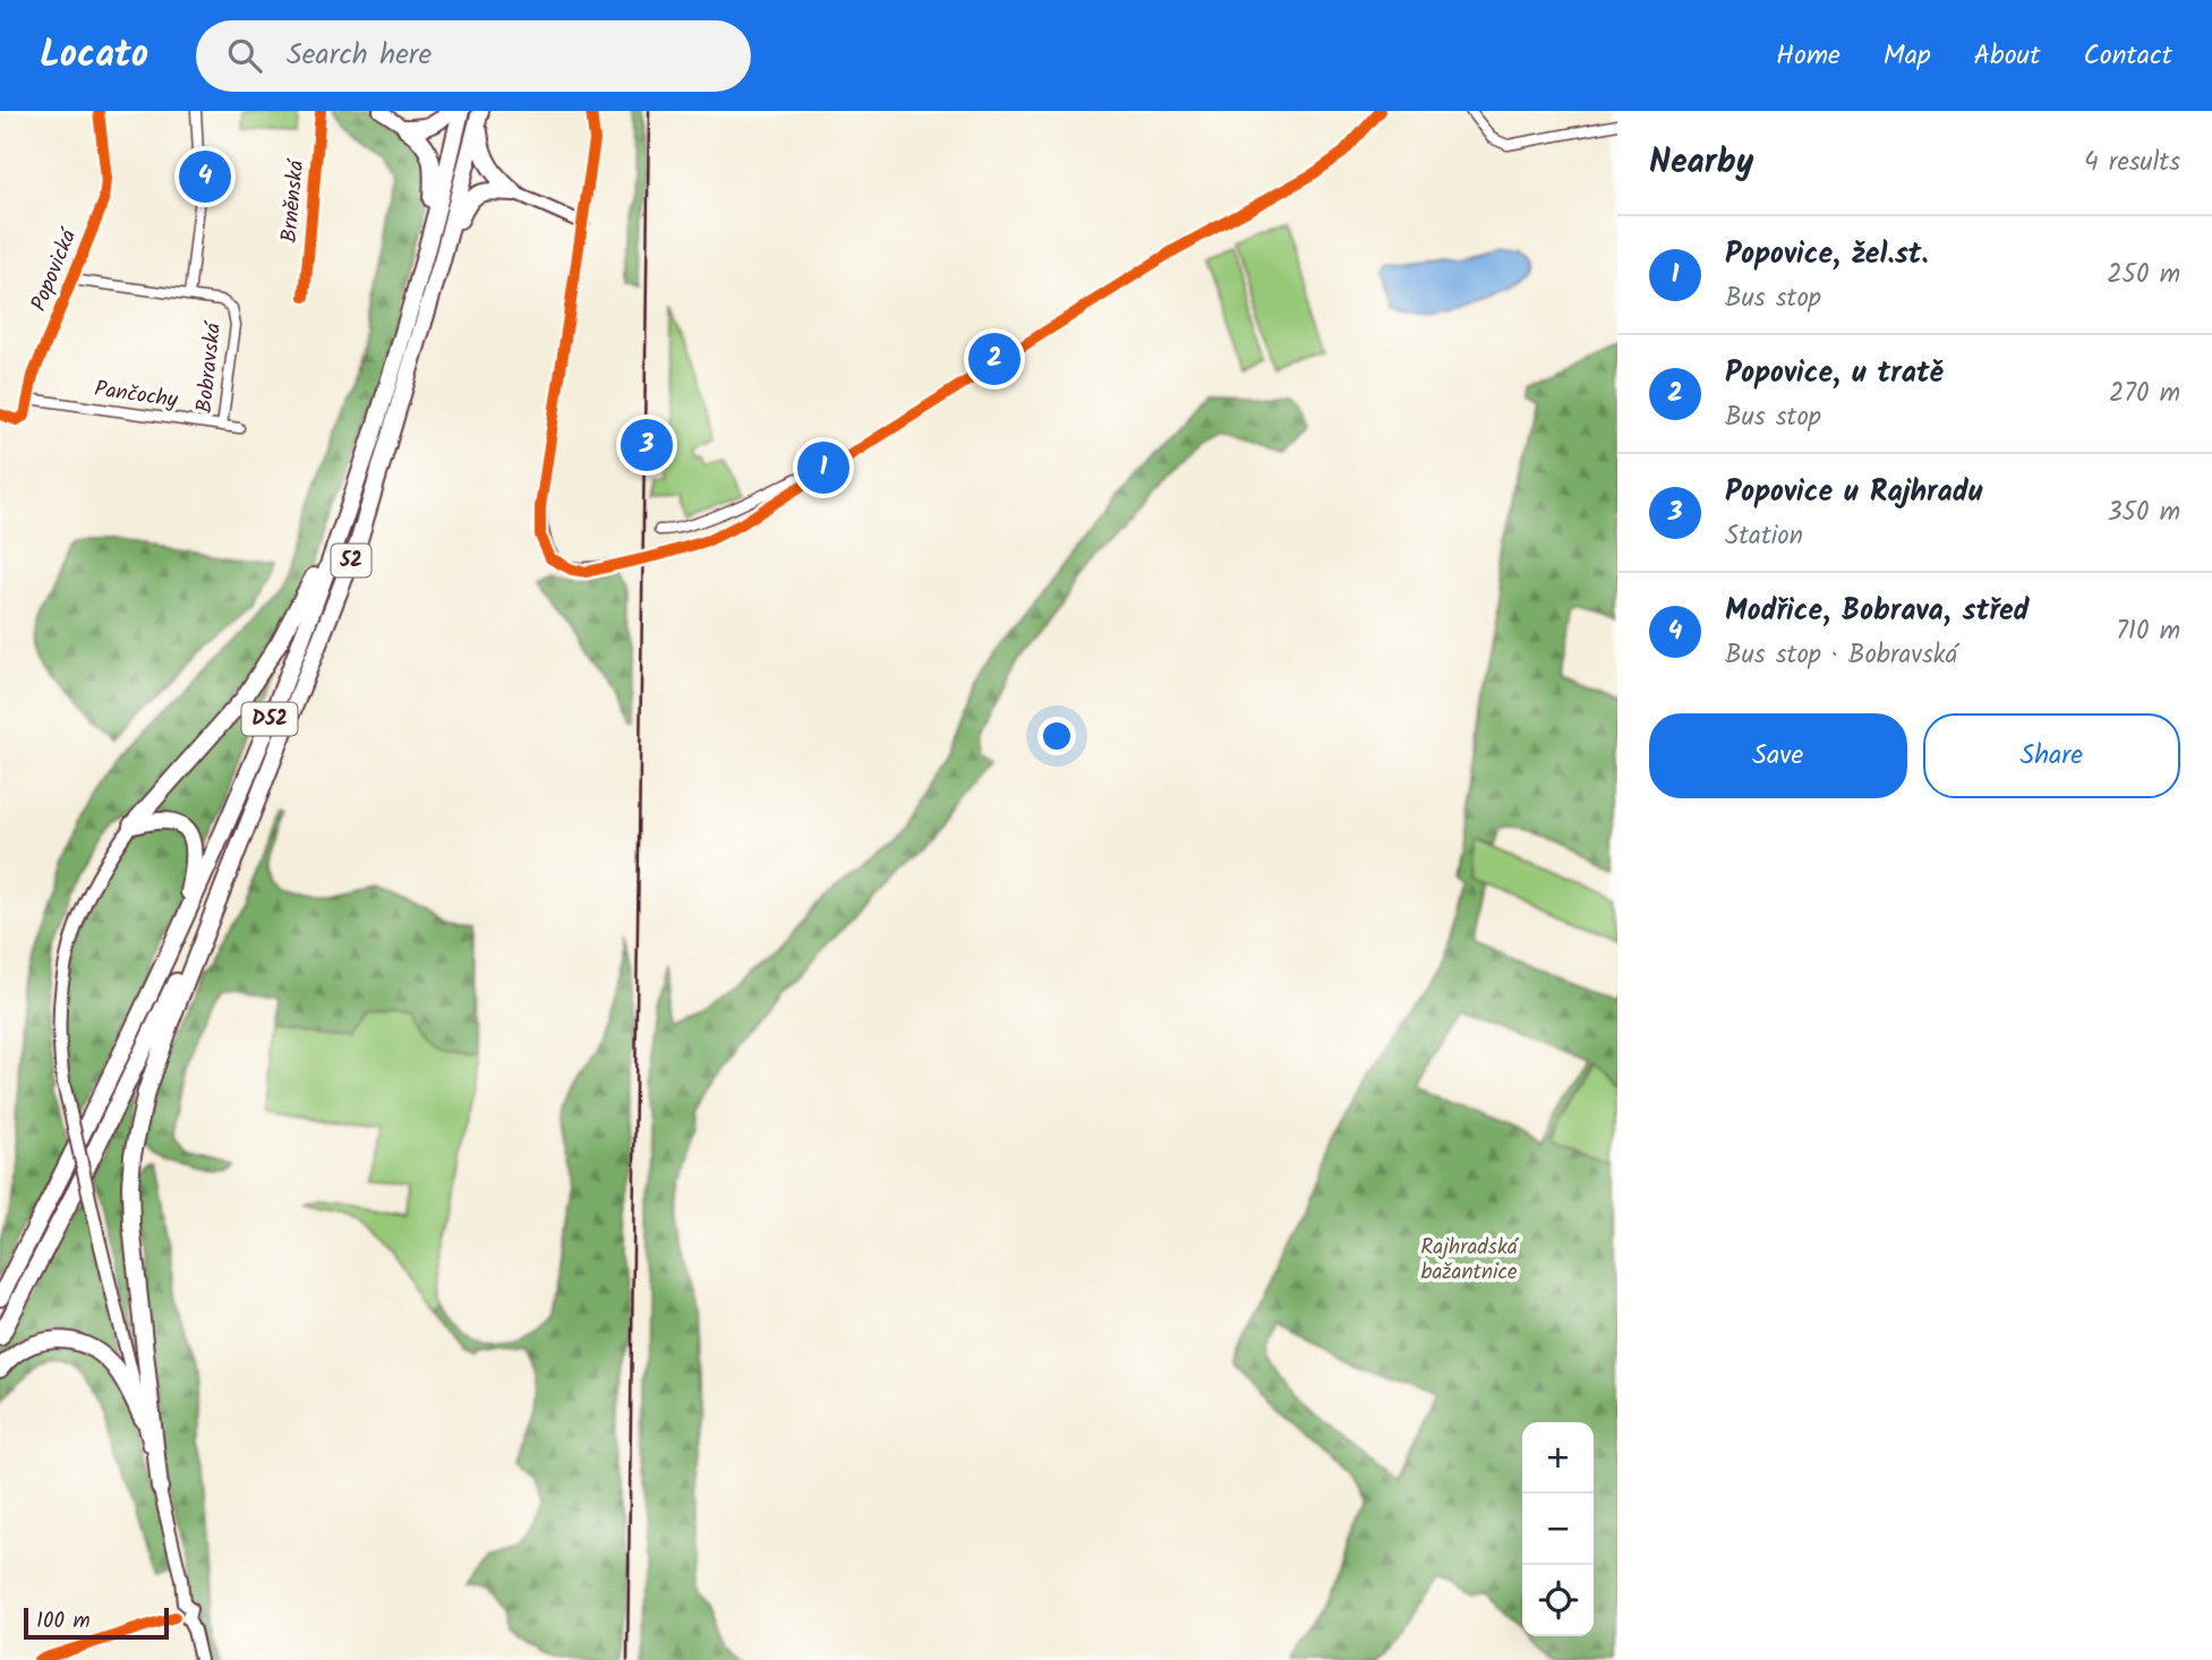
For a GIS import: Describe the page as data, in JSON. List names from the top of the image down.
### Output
{
  "streets": {
    "highway": ["52", "D52"],
    "street": [
      "Brněnská",
      "Popovická",
      "Bobravská",
      "Pančochy"
    ]
  },
  "crossings": [
    ["Popovická", "Bobravská"],
    ["Popovická", "Pančochy"],
    ["Bobravská", "Pančochy"]
  ],
  "parks": ["Rajhradská bažantnice"],
  "scale_bar": "100 m",
  "page": {
    "header": "Locato",
    "search": "Search here",
    "nav": [
      "Home",
      "Map",
      "About",
      "Contact"
    ],
    "heading": ["Nearby", "4 results"],
    "pins": [
      "4",
      "2",
      "3",
      "1"
    ],
    "list": [
      {
        "mark": "1",
        "name": "Popovice, žel.st.",
        "note": "Bus stop",
        "value": "250 m"
      },
      {
        "mark": "2",
        "name": "Popovice, u tratě",
        "note": "Bus stop",
        "value": "270 m"
      },
      {
        "mark": "3",
        "name": "Popovice u Rajhradu",
        "note": "Station",
        "value": "350 m"
      },
      {
        "mark": "4",
        "name": "Modřice, Bobrava, střed",
        "note": "Bus stop · Bobravská",
        "value": "710 m"
      }
    ],
    "buttons": ["Save", "Share"],
    "map_buttons": ["+", "−"],
    "scale": "100 m"
  }
}
